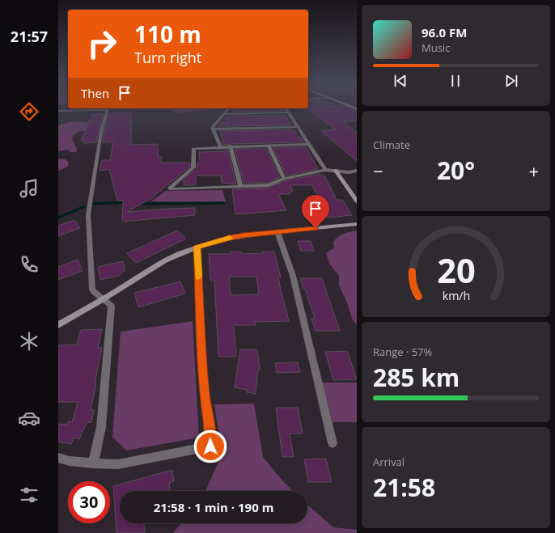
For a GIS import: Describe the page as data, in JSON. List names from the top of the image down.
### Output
{
  "page": {
    "tabs": "21:57",
    "turn": ["110 m", "Turn right"],
    "song": ["96.0 FM", "Music"],
    "then": "Then",
    "tile": [
      "Climate",
      ["Range · 57%", "285 km"],
      ["Arrival", "21:58"]
    ],
    "heat": ["−", "20°", "+"],
    "limit": "30",
    "trip": "21:58 · 1 min · 190 m",
    "gauge": ["20", "km/h"]
  }
}
